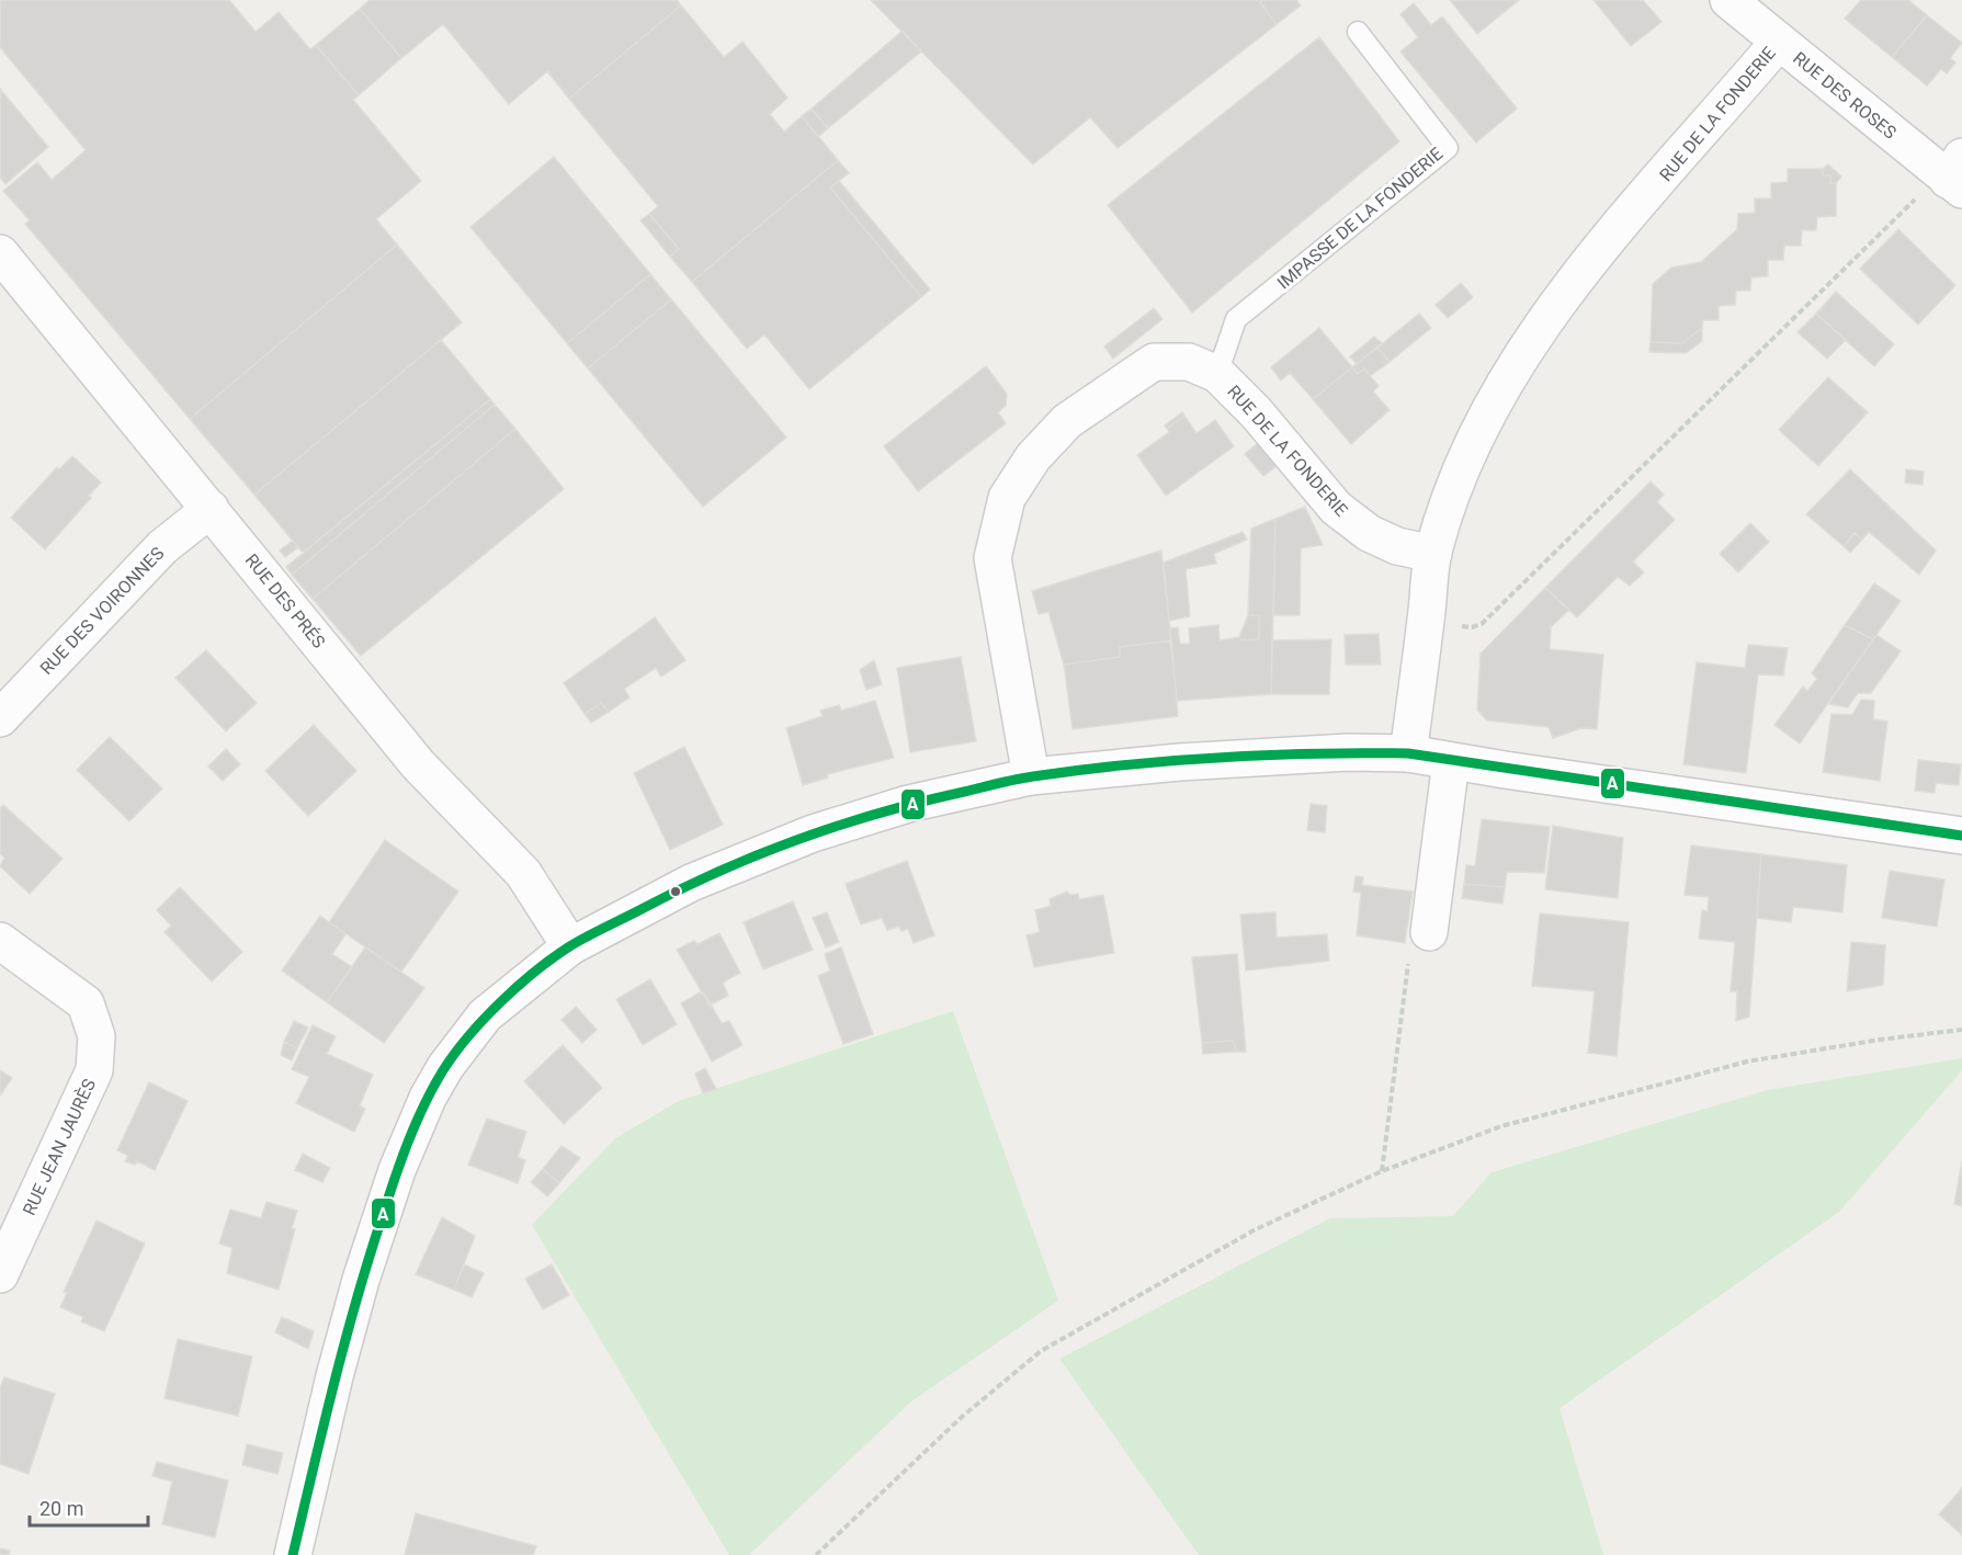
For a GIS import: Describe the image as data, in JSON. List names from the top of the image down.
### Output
{
  "streets": {
    "street": [
      "RUE DES ROSES",
      "RUE DE LA FONDERIE",
      "RUE DES PRÉS",
      "RUE DES VOIRONNES",
      "RUE JEAN JAURÈS"
    ],
    "lane": ["IMPASSE DE LA FONDERIE"]
  },
  "crossings": [
    ["RUE DES ROSES", "RUE DE LA FONDERIE"],
    ["RUE DE LA FONDERIE", "IMPASSE DE LA FONDERIE"],
    ["RUE DES PRÉS", "RUE DES VOIRONNES"]
  ],
  "lines": ["transit line A"],
  "scale_bar": "20 m"
}
